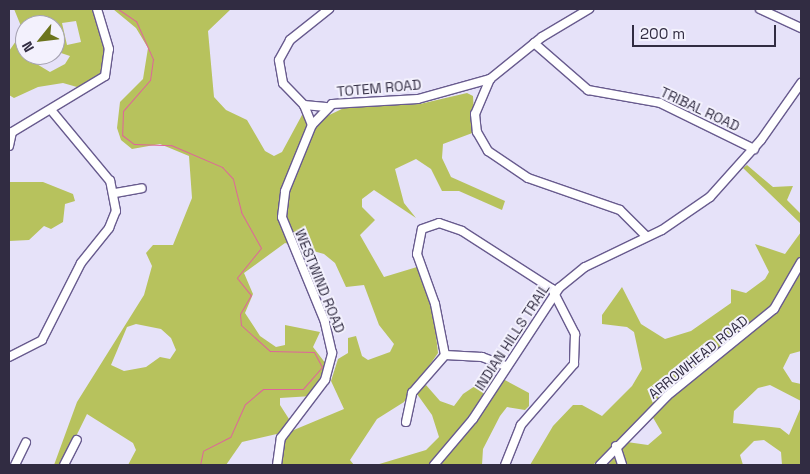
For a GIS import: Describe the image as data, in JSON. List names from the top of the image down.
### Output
{
  "streets": {
    "street": [
      "TOTEM ROAD",
      "TRIBAL ROAD",
      "WESTWIND ROAD",
      "INDIAN HILLS TRAIL",
      "ARROWHEAD ROAD"
    ]
  },
  "crossings": [
    ["TOTEM ROAD", "TRIBAL ROAD"],
    ["TOTEM ROAD", "WESTWIND ROAD"],
    ["TRIBAL ROAD", "INDIAN HILLS TRAIL"]
  ],
  "scale_bar": "200 m",
  "north": "bottom left"
}
